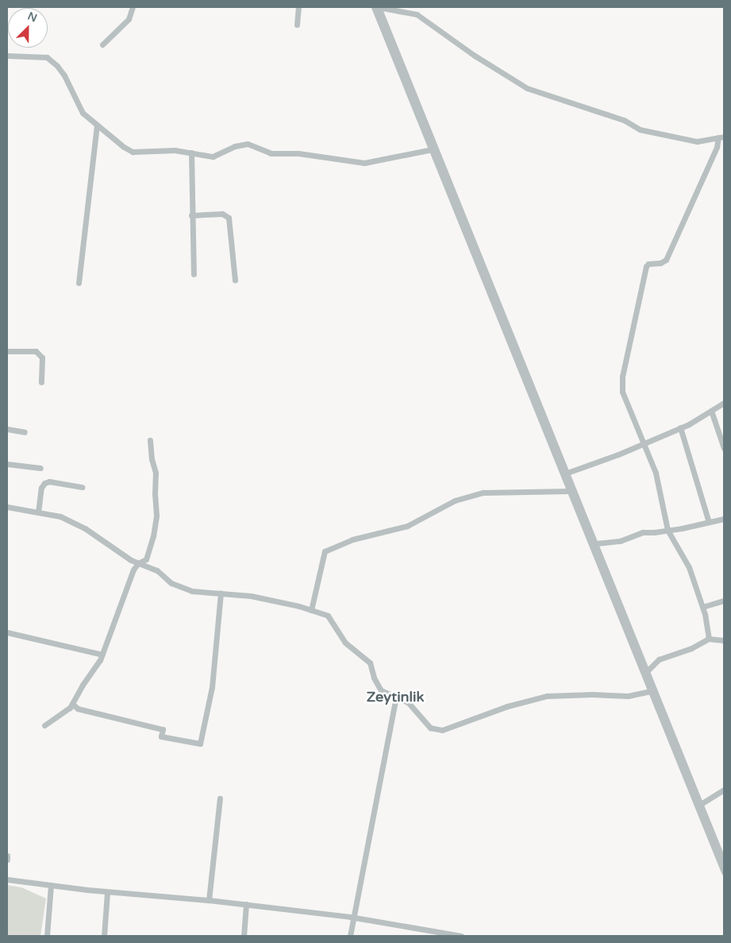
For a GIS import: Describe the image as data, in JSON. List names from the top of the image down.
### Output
{
  "districts": ["Zeytinlik"],
  "north": "top right"
}
